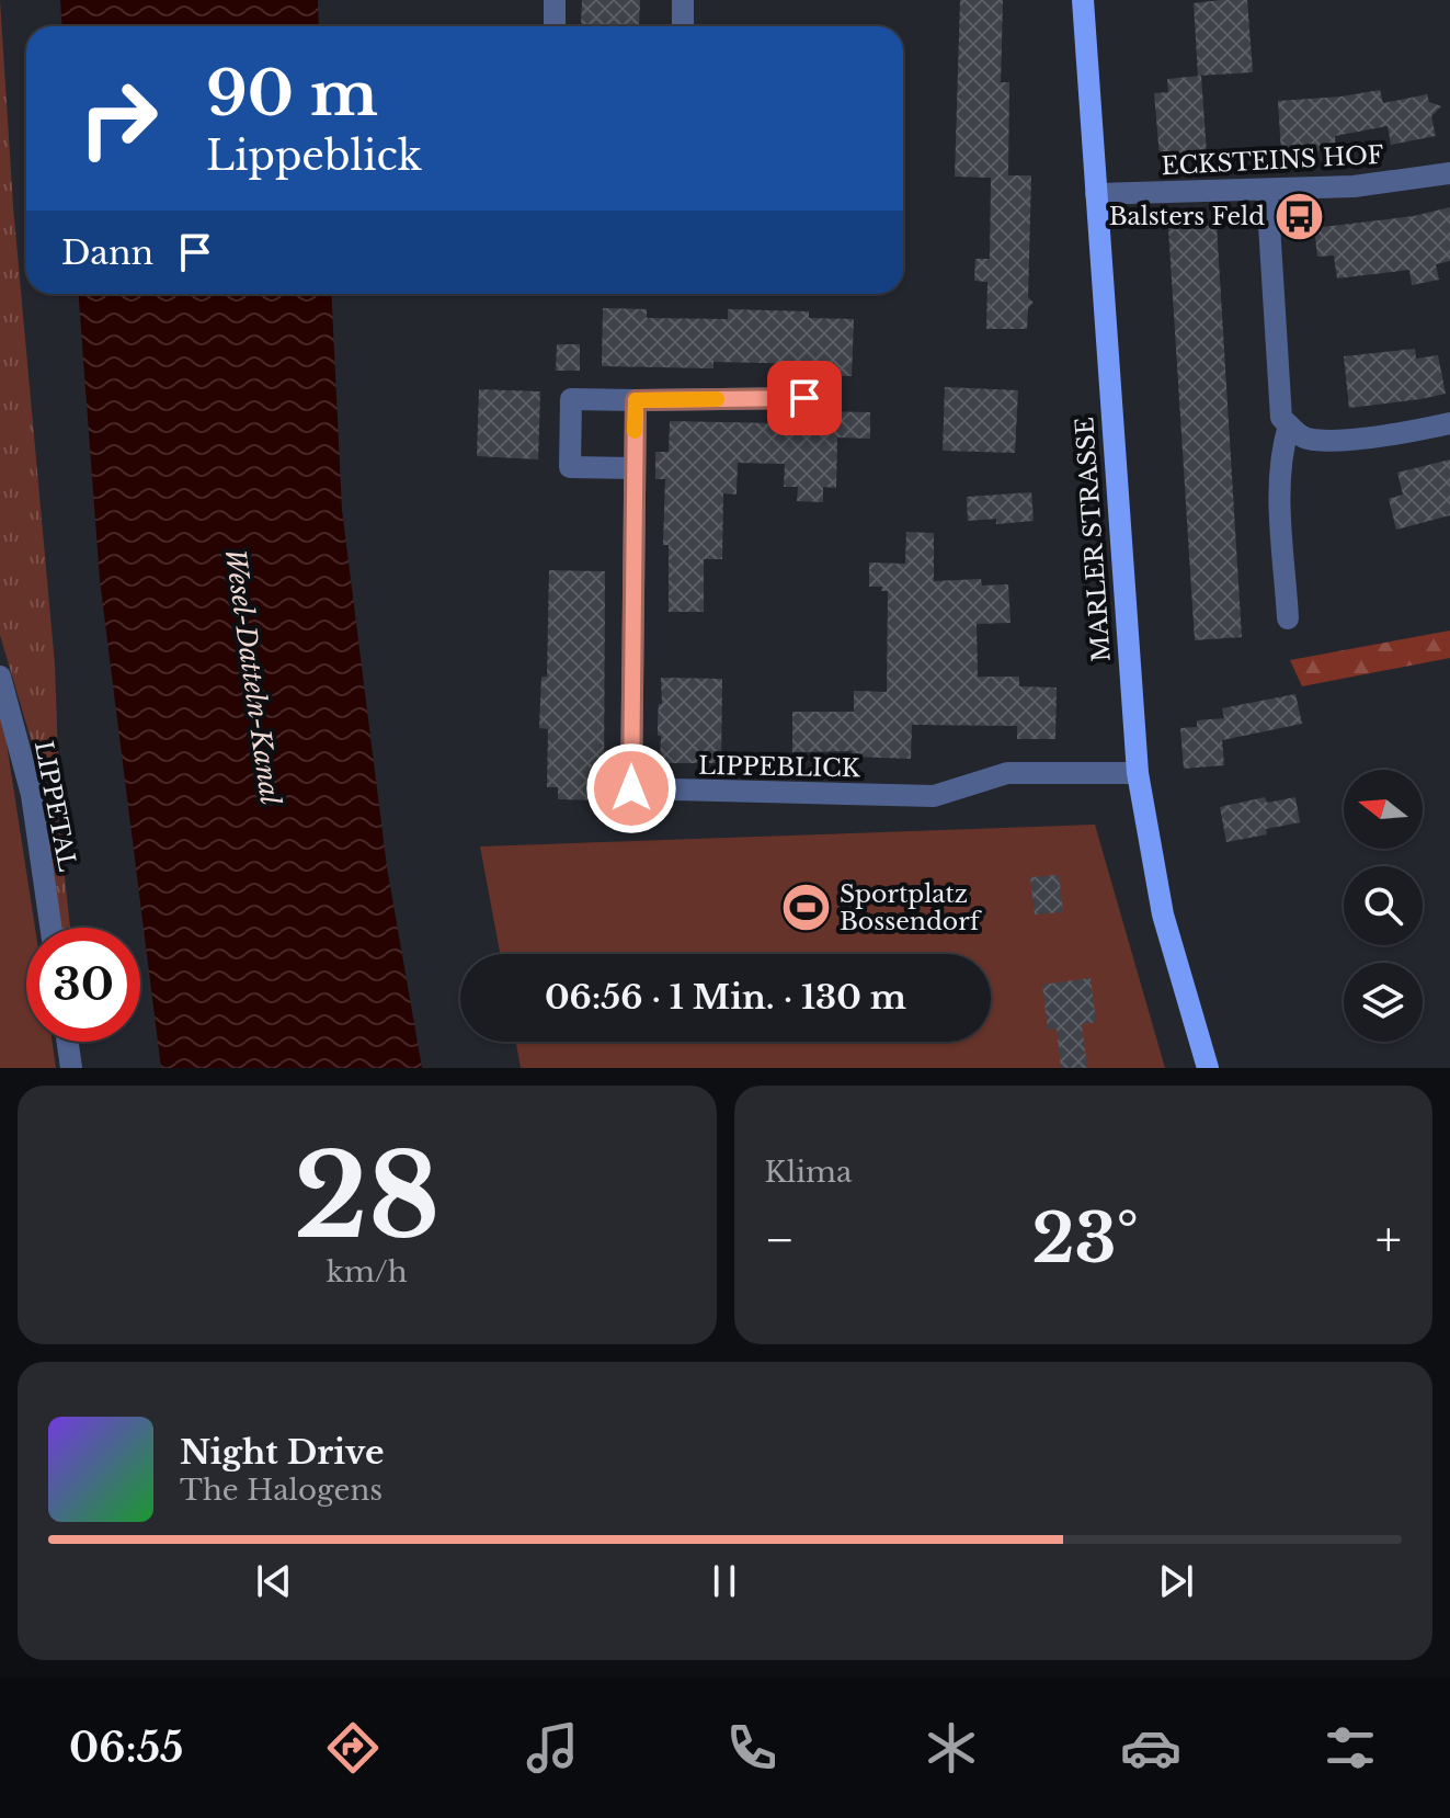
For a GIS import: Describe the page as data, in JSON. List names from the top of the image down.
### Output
{
  "streets": {
    "main road": ["MARLER STRASSE"],
    "street": ["ECKSTEINS HOF", "LIPPEBLICK", "LIPPETAL"]
  },
  "crossings": [
    ["ECKSTEINS HOF", "MARLER STRASSE"],
    ["MARLER STRASSE", "LIPPEBLICK"]
  ],
  "water": ["Wesel-Datteln-Kanal"],
  "places": {
    "bus stop": ["Balsters Feld"],
    "sports": ["Sportplatz Bossendorf"]
  },
  "north": "left",
  "page": {
    "turn": ["90 m", "Lippeblick"],
    "then": "Dann",
    "limit": "30",
    "trip": "06:56 · 1 Min. · 130 m",
    "tile": [
      ["28", "km/h"],
      "Klima"
    ],
    "heat": ["−", "23°", "+"],
    "song": ["Night Drive", "The Halogens"],
    "tabs": "06:55"
  }
}
